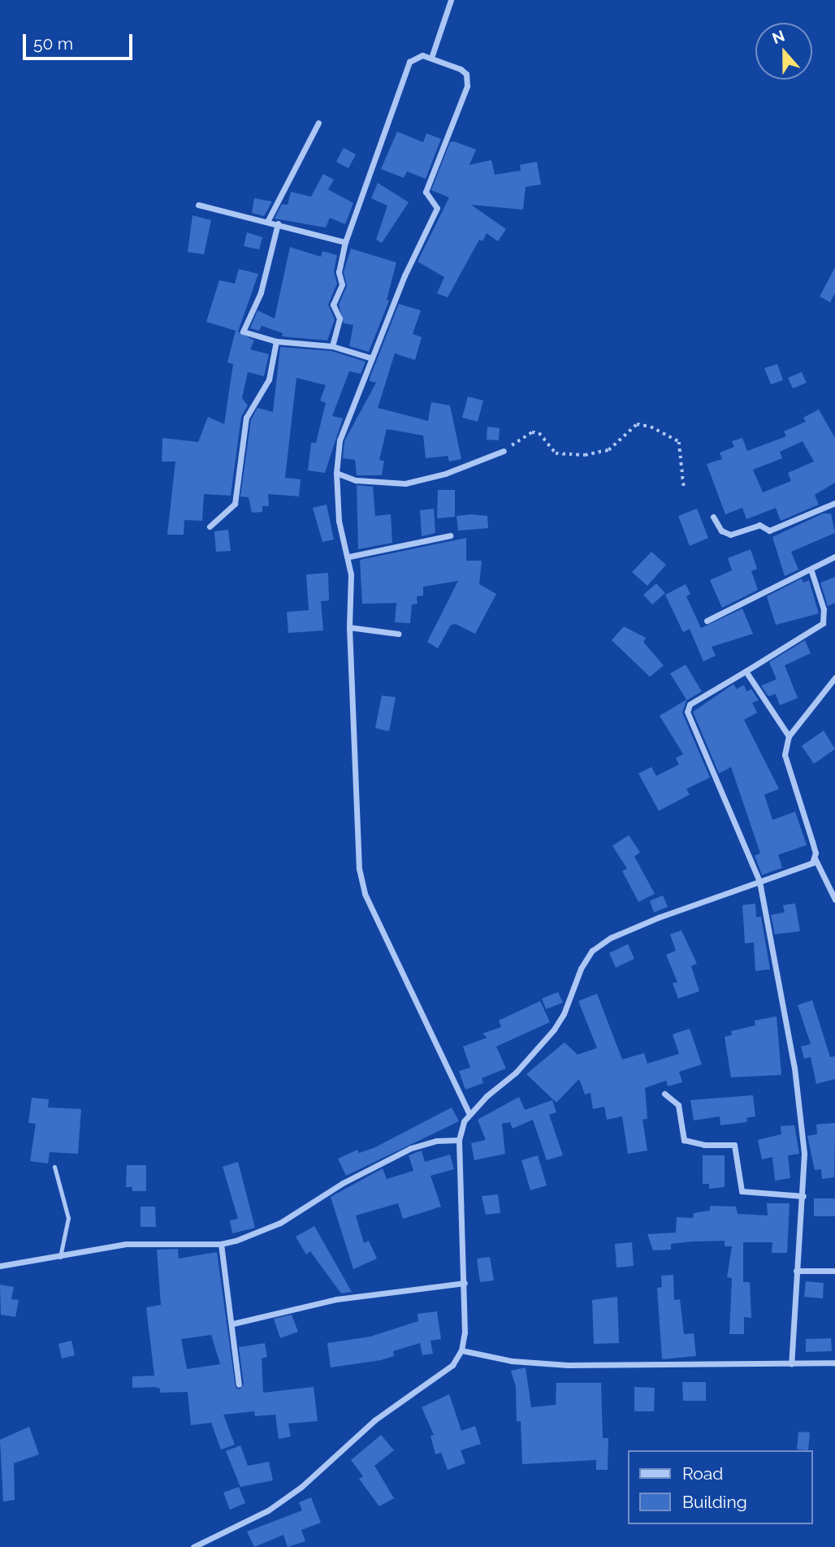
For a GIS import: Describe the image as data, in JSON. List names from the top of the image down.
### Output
{
  "legend": ["Road", "Building"],
  "scale_bar": "50 m",
  "north": "top"
}
